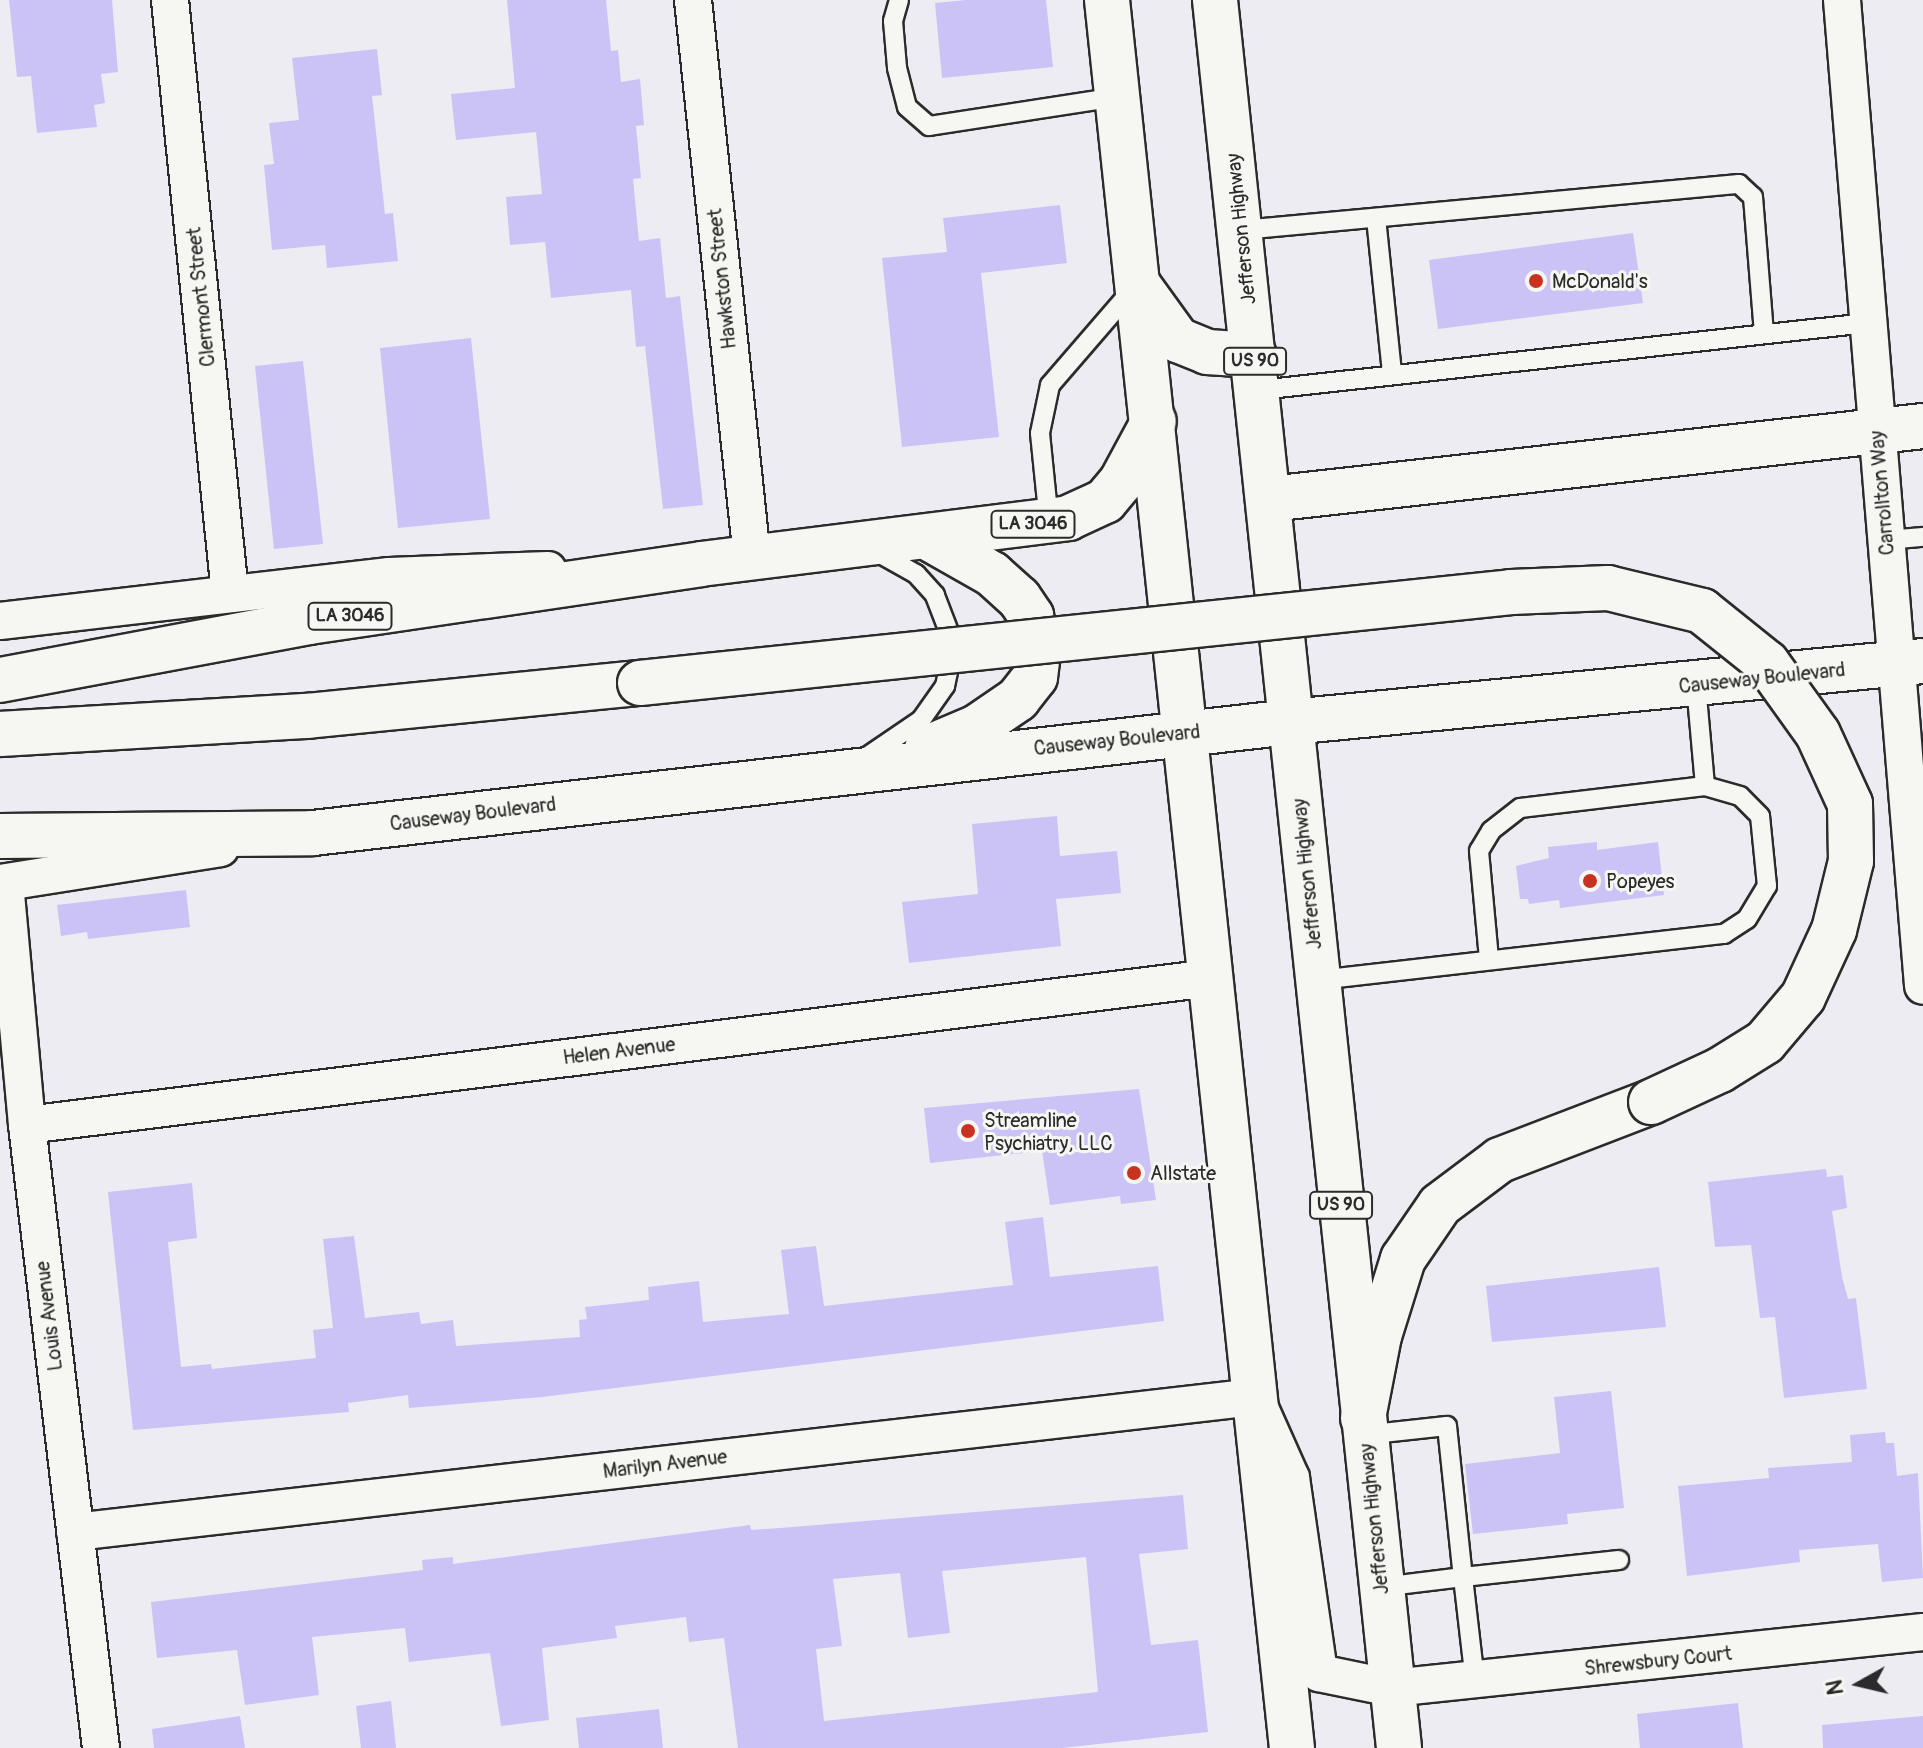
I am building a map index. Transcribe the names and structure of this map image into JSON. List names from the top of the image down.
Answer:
{
  "streets": {
    "main road": [
      "Jefferson Highway",
      "US 90",
      "LA 3046",
      "Causeway Boulevard"
    ],
    "street": [
      "Hawkston Street",
      "Clermont Street",
      "Carrollton Way",
      "Helen Avenue",
      "Louis Avenue",
      "Marilyn Avenue",
      "Shrewsbury Court"
    ]
  },
  "crossings": [
    ["Jefferson Highway", "Causeway Boulevard"],
    ["Jefferson Highway", "Shrewsbury Court"],
    ["Hawkston Street", "LA 3046"],
    ["Carrollton Way", "Causeway Boulevard"],
    ["Causeway Boulevard", "Louis Avenue"],
    ["Helen Avenue", "Louis Avenue"],
    ["Louis Avenue", "Marilyn Avenue"],
    ["Marilyn Avenue", "Shrewsbury Court"]
  ],
  "places": [
    "McDonald's",
    "Popeyes",
    "Streamline Psychiatry, LLC",
    "Allstate"
  ],
  "north": "left"
}
